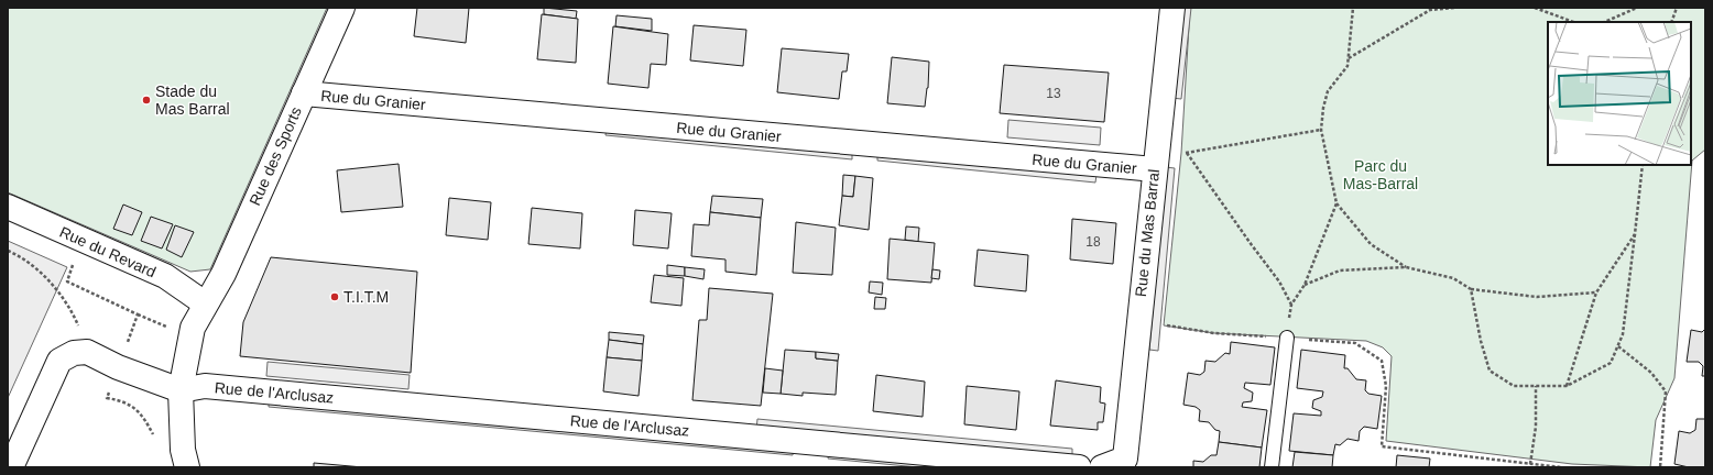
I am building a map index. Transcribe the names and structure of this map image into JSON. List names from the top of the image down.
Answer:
{
  "streets": {
    "street": [
      "Rue du Granier",
      "Rue des Sports",
      "Rue du Mas Barral",
      "Rue du Revard",
      "Rue de l'Arclusaz"
    ]
  },
  "crossings": [
    ["Rue du Granier", "Rue des Sports"],
    ["Rue du Granier", "Rue du Mas Barral"],
    ["Rue des Sports", "Rue du Revard"],
    ["Rue des Sports", "Rue de l'Arclusaz"]
  ],
  "parks": ["Parc du Mas-Barral"],
  "places": ["Stade du Mas Barral", "T.I.T.M"],
  "house_numbers": ["13", "18"]
}
